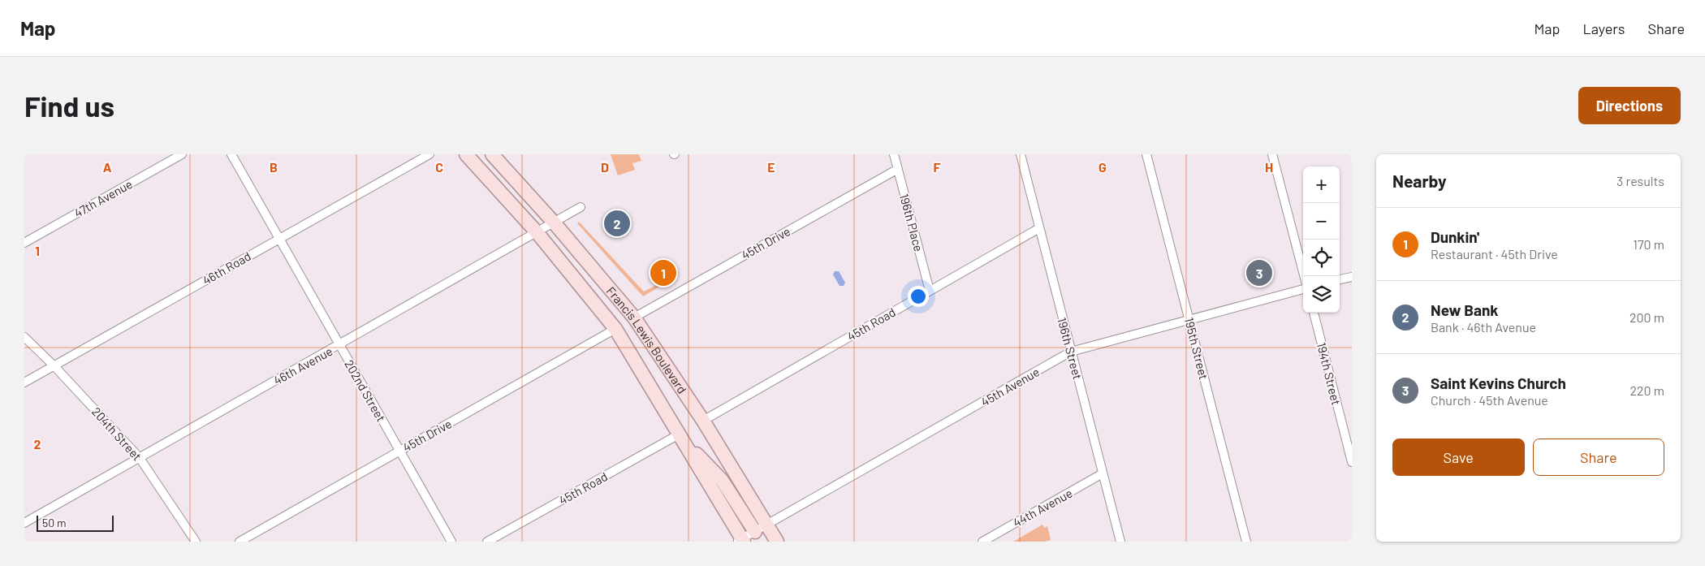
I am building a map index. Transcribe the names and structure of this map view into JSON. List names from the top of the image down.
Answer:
{
  "streets": {
    "main road": ["Francis Lewis Boulevard"],
    "street": [
      "47th Avenue",
      "196th Place",
      "45th Drive",
      "46th Road",
      "45th Road",
      "196th Street",
      "195th Street",
      "46th Avenue",
      "194th Street",
      "45th Avenue",
      "202nd Street",
      "204th Street",
      "44th Avenue"
    ]
  },
  "crossings": [
    ["196th Place", "45th Drive"],
    ["196th Place", "45th Road"],
    ["45th Drive", "Francis Lewis Boulevard"],
    ["45th Drive", "202nd Street"],
    ["46th Road", "202nd Street"],
    ["46th Road", "204th Street"],
    ["45th Road", "Francis Lewis Boulevard"],
    ["45th Road", "196th Street"],
    ["Francis Lewis Boulevard", "46th Avenue"],
    ["Francis Lewis Boulevard", "45th Avenue"],
    ["196th Street", "45th Avenue"],
    ["196th Street", "44th Avenue"],
    ["195th Street", "45th Avenue"],
    ["46th Avenue", "202nd Street"],
    ["46th Avenue", "204th Street"]
  ],
  "scale_bar": "50 m",
  "page": {
    "header": "Map",
    "nav": ["Map", "Layers", "Share"],
    "buttons": [
      "Directions",
      ["Save", "Share"]
    ],
    "title": "Find us",
    "heading": ["Nearby", "3 results"],
    "map_buttons": ["+", "−"],
    "list": [
      {
        "mark": "1",
        "name": "Dunkin'",
        "note": "Restaurant · 45th Drive",
        "value": "170 m"
      },
      {
        "mark": "2",
        "name": "New Bank",
        "note": "Bank · 46th Avenue",
        "value": "200 m"
      },
      {
        "mark": "3",
        "name": "Saint Kevins Church",
        "note": "Church · 45th Avenue",
        "value": "220 m"
      }
    ],
    "pins": ["2", "1", "3"],
    "scale": "50 m"
  },
  "grid": {
    "columns": [
      "A",
      "B",
      "C",
      "D",
      "E",
      "F",
      "G",
      "H"
    ],
    "rows": ["1", "2"]
  }
}
